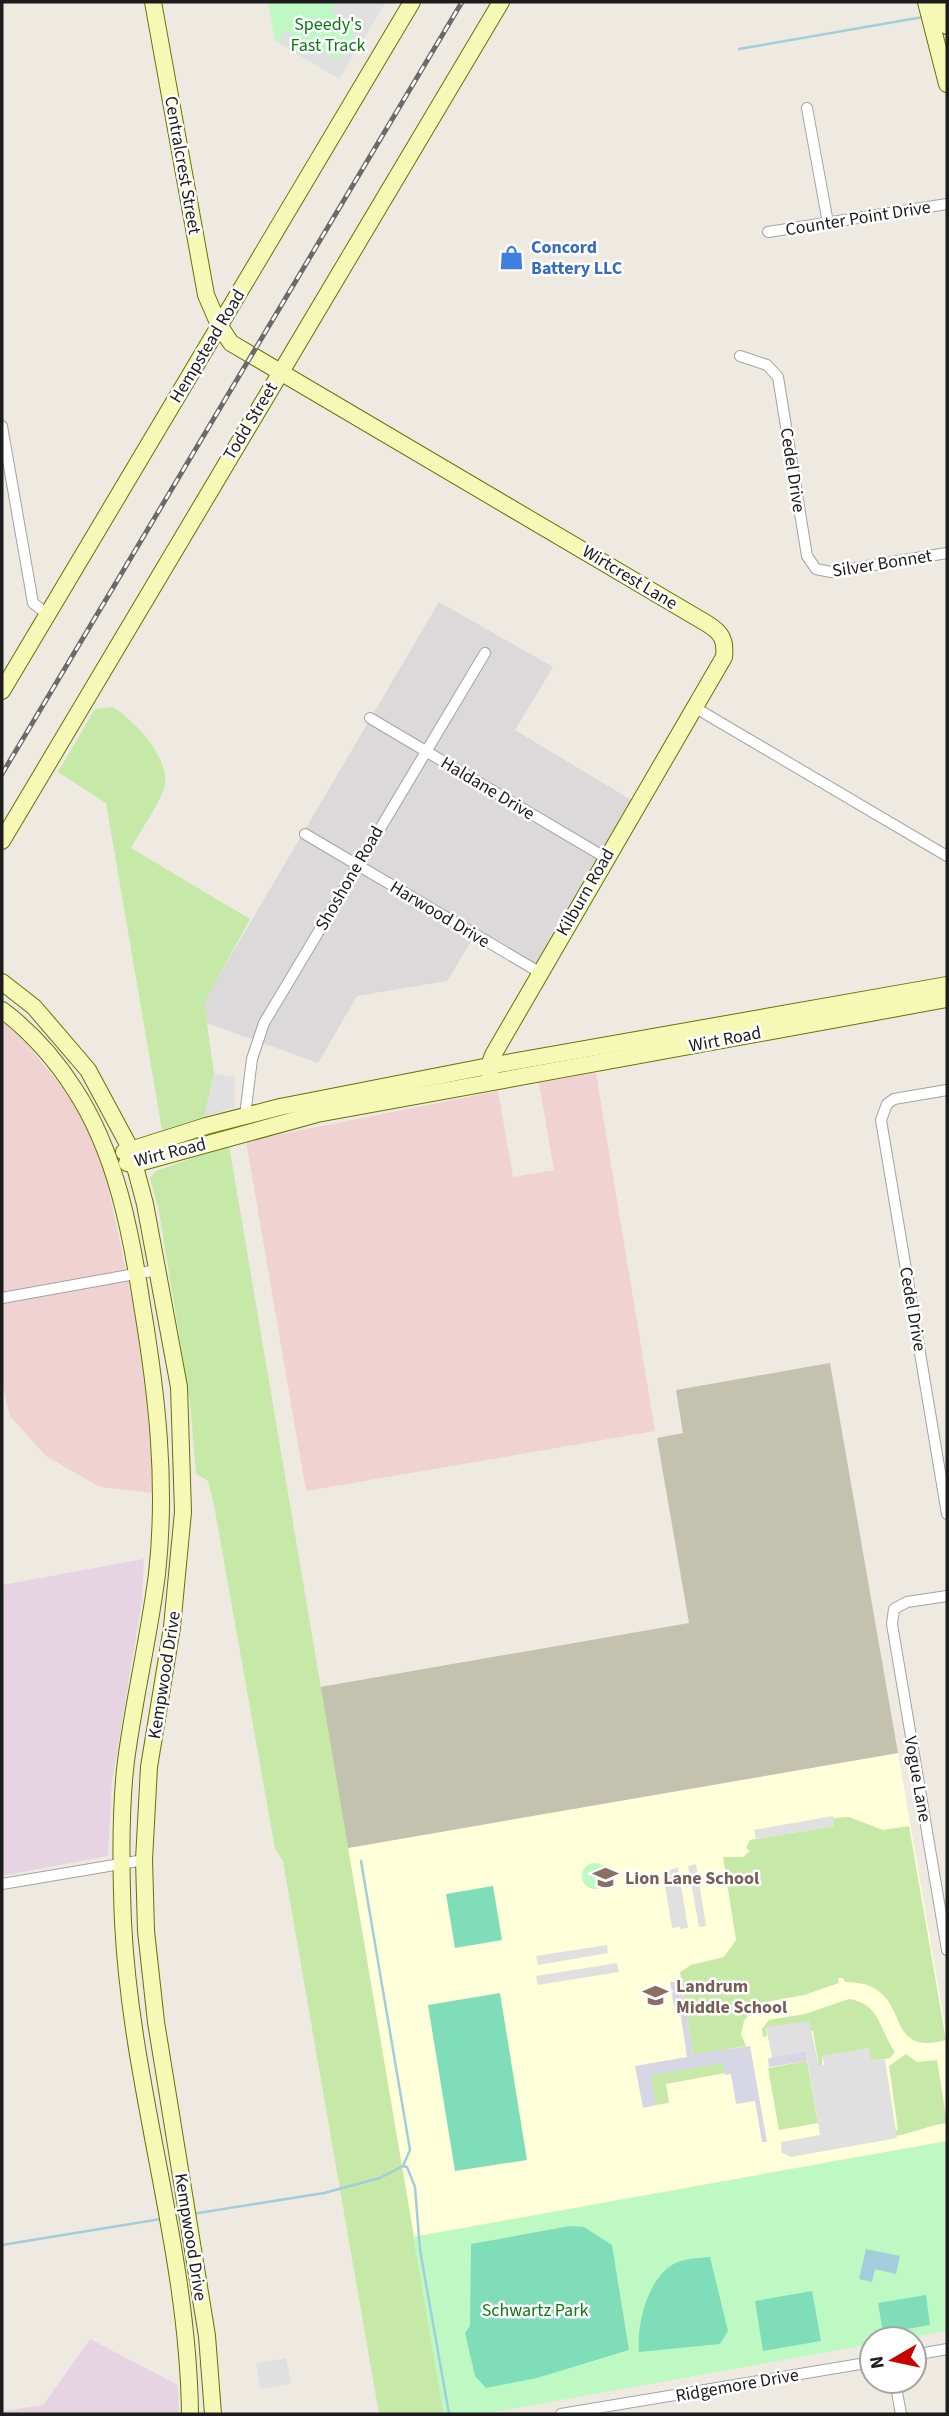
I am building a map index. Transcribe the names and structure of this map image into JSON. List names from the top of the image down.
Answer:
{
  "streets": {
    "main road": [
      "Centralcrest Street",
      "Hempstead Road",
      "Todd Street",
      "Wirtcrest Lane",
      "Kilburn Road",
      "Wirt Road",
      "Kempwood Drive"
    ],
    "street": [
      "Counter Point Drive",
      "Cedel Drive",
      "Silver Bonnet",
      "Haldane Drive",
      "Shoshone Road",
      "Harwood Drive",
      "Vogue Lane",
      "Ridgemore Drive"
    ]
  },
  "crossings": [
    ["Centralcrest Street", "Hempstead Road"],
    ["Centralcrest Street", "Wirtcrest Lane"],
    ["Hempstead Road", "Wirtcrest Lane"],
    ["Todd Street", "Wirtcrest Lane"],
    ["Cedel Drive", "Silver Bonnet"],
    ["Wirtcrest Lane", "Kilburn Road"],
    ["Haldane Drive", "Shoshone Road"],
    ["Haldane Drive", "Kilburn Road"],
    ["Shoshone Road", "Harwood Drive"],
    ["Shoshone Road", "Wirt Road"],
    ["Kilburn Road", "Harwood Drive"],
    ["Kilburn Road", "Wirt Road"],
    ["Wirt Road", "Kempwood Drive"]
  ],
  "parks": ["Speedy's Fast Track", "Schwartz Park"],
  "places": {
    "shop": ["Concord Battery LLC"],
    "school or university": ["Lion Lane School", "Landrum Middle School"]
  },
  "north": "left"
}
